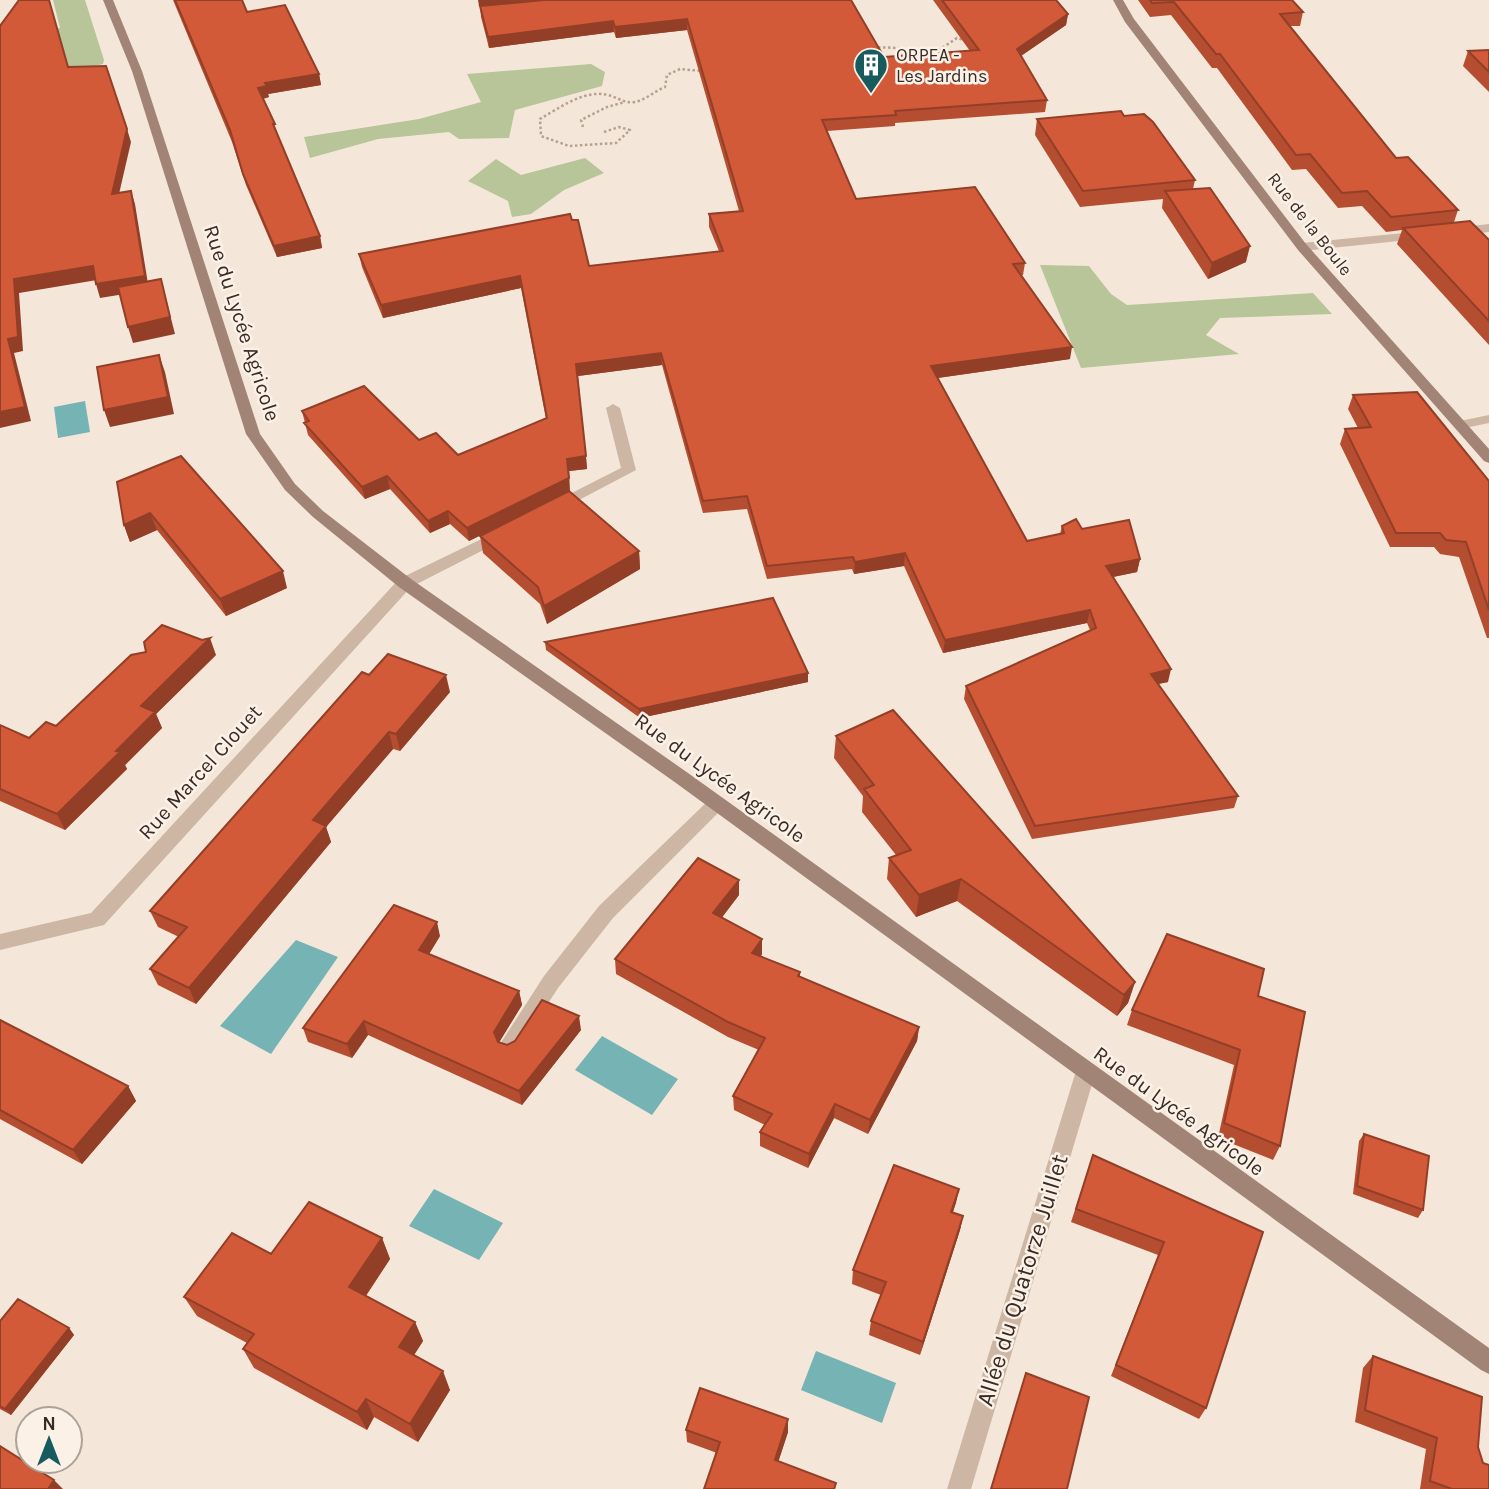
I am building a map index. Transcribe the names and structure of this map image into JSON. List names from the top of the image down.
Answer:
{
  "streets": {
    "street": [
      "Rue de la Boule",
      "Rue du Lycée Agricole",
      "Rue Marcel Clouet",
      "Allée du Quatorze Juillet"
    ]
  },
  "crossings": [
    ["Rue du Lycée Agricole", "Rue Marcel Clouet"],
    ["Rue du Lycée Agricole", "Allée du Quatorze Juillet"]
  ],
  "places": {
    "building": ["ORPEA - Les Jardins"]
  },
  "north": "top"
}
